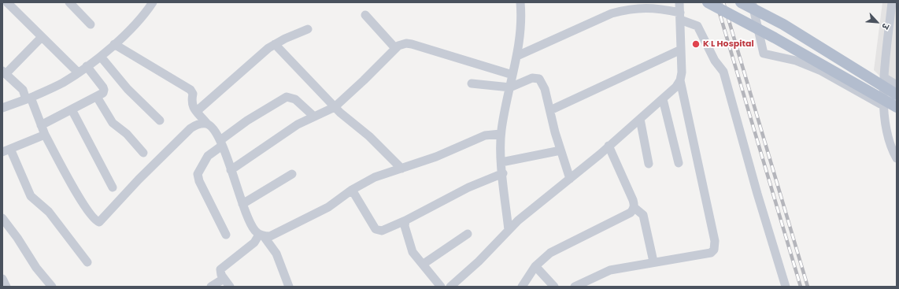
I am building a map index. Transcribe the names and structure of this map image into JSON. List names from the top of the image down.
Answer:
{
  "places": ["K L Hospital"],
  "north": "bottom right"
}
